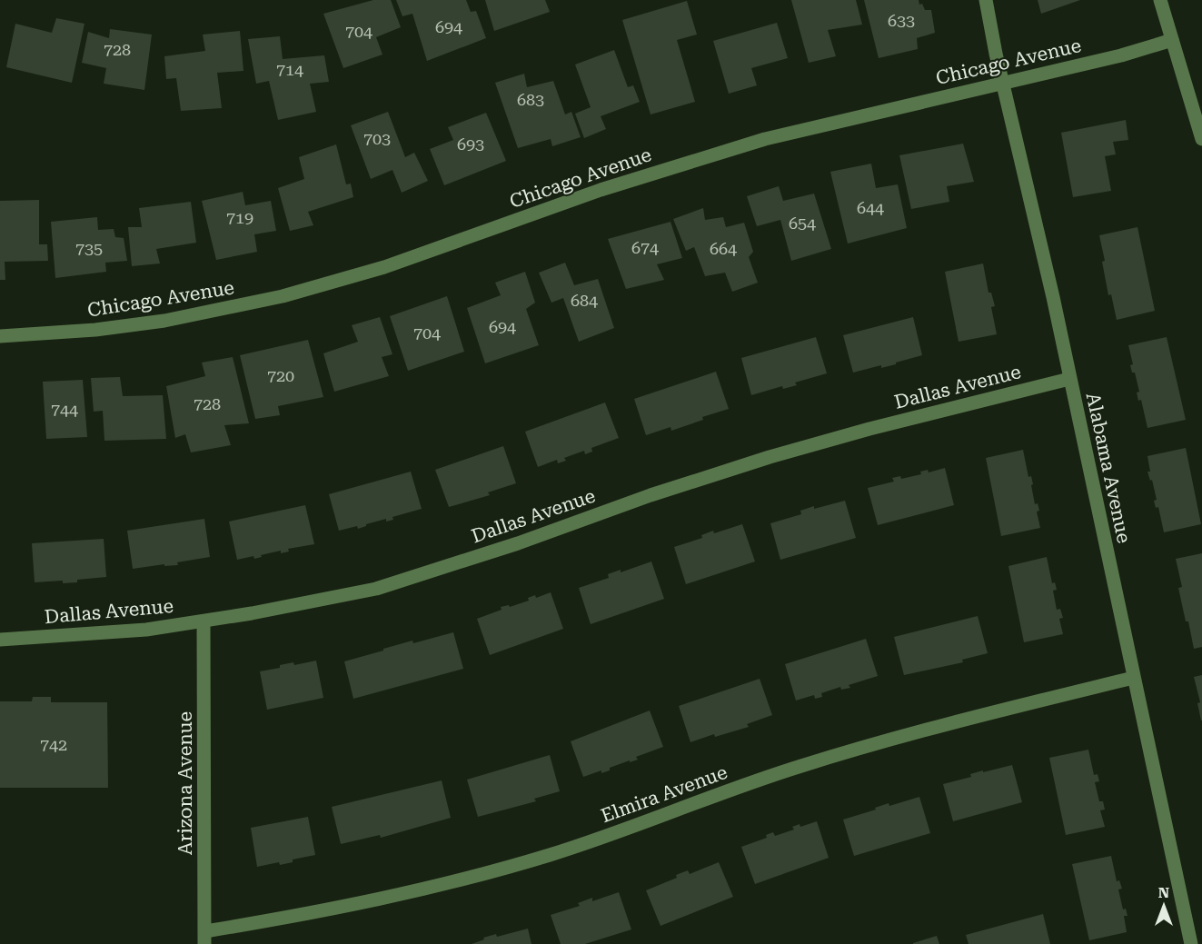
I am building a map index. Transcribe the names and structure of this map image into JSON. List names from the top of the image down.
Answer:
{
  "streets": {
    "street": [
      "Chicago Avenue",
      "Dallas Avenue",
      "Alabama Avenue",
      "Arizona Avenue",
      "Elmira Avenue"
    ]
  },
  "crossings": [
    ["Chicago Avenue", "Alabama Avenue"],
    ["Dallas Avenue", "Alabama Avenue"],
    ["Dallas Avenue", "Arizona Avenue"],
    ["Alabama Avenue", "Elmira Avenue"],
    ["Arizona Avenue", "Elmira Avenue"]
  ],
  "house_numbers": [
    "633",
    "694",
    "704",
    "728",
    "714",
    "683",
    "703",
    "693",
    "644",
    "719",
    "654",
    "674",
    "735",
    "664",
    "684",
    "694",
    "704",
    "720",
    "728",
    "744",
    "742"
  ],
  "north": "top"
}
